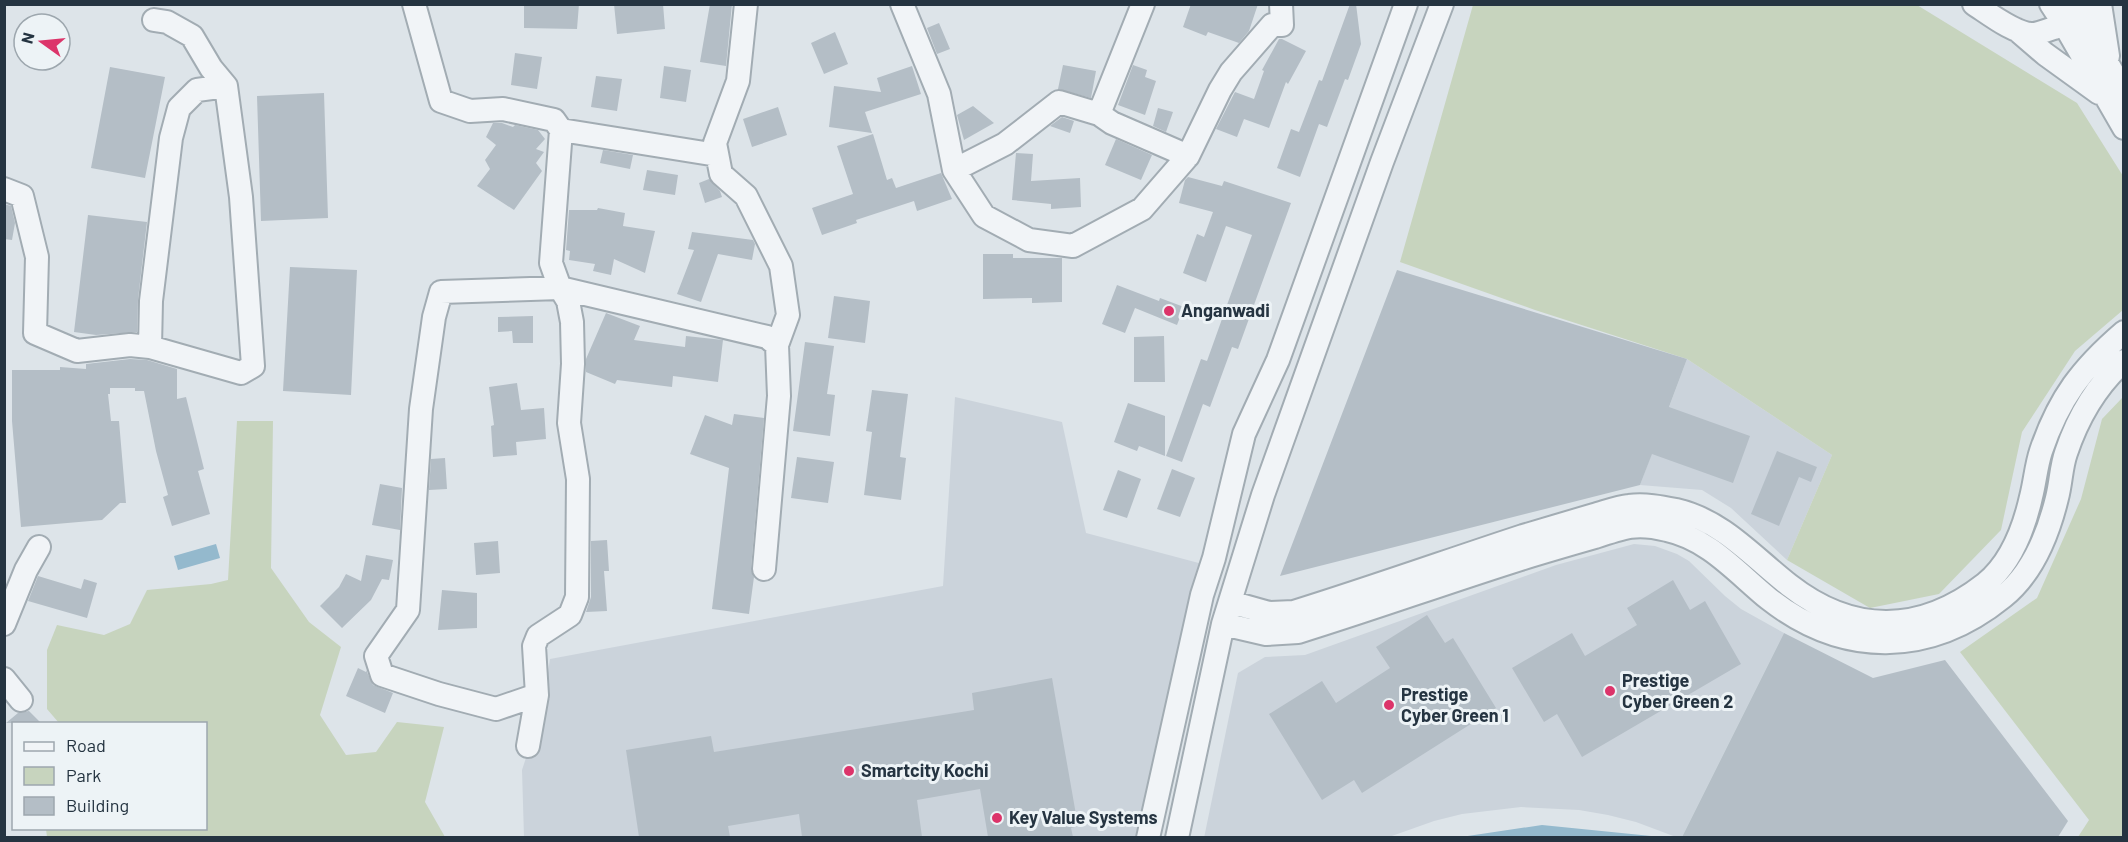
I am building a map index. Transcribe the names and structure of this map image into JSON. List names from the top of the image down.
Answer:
{
  "places": [
    "Anganwadi",
    "Prestige Cyber Green 2",
    "Prestige Cyber Green 1",
    "Smartcity Kochi",
    "Key Value Systems"
  ],
  "legend": ["Road", "Park", "Building"],
  "north": "left"
}
